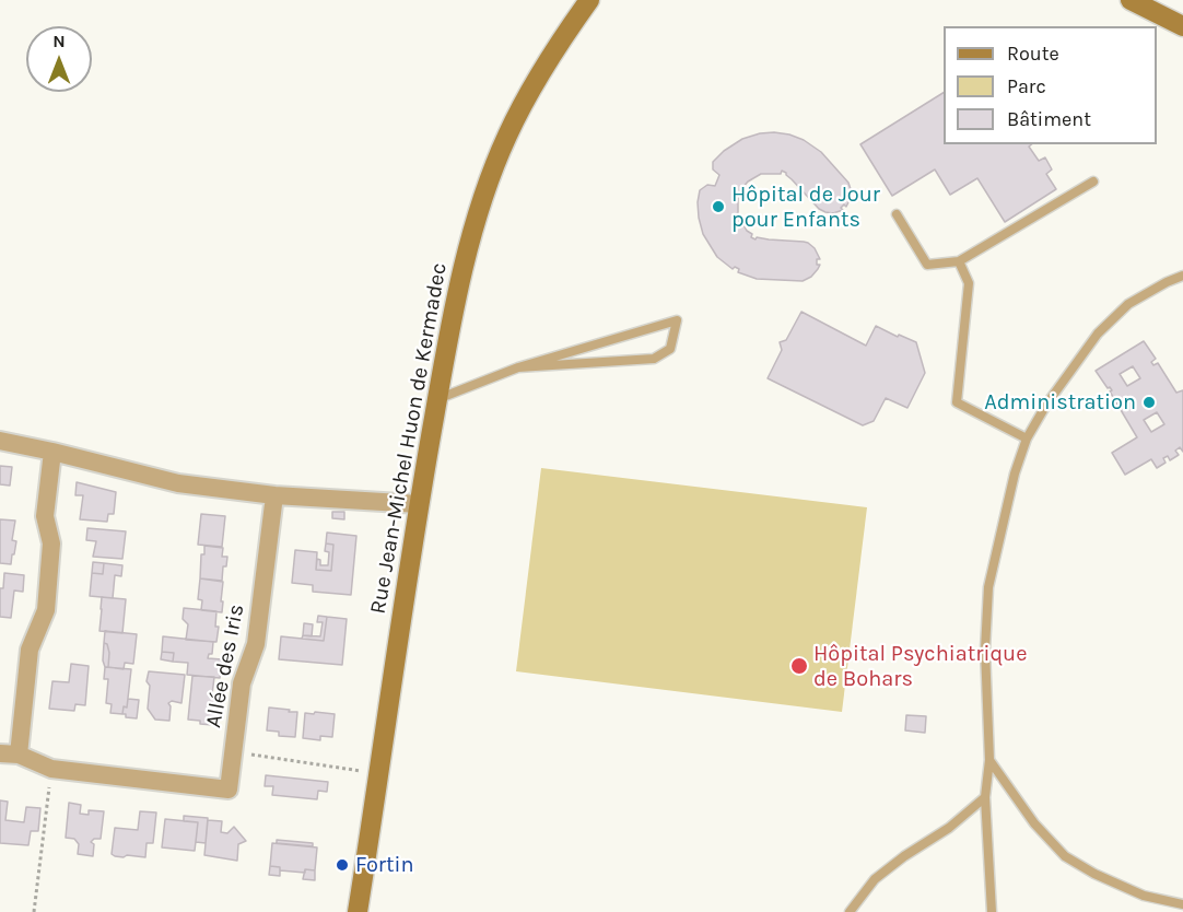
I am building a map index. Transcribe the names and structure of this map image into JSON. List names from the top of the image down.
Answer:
{
  "streets": {
    "street": ["Rue Jean-Michel Huon de Kermadec", "Allée des Iris"]
  },
  "places": [
    "Hôpital de Jour pour Enfants",
    "Administration",
    "Hôpital Psychiatrique de Bohars",
    "Fortin"
  ],
  "legend": ["Route", "Parc", "Bâtiment"],
  "north": "top"
}
